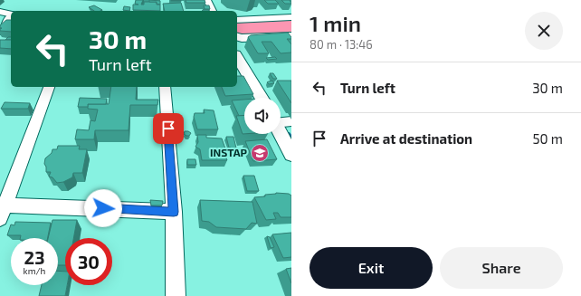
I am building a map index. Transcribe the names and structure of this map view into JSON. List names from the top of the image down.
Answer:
{
  "places": {
    "school or university": ["INSTAP"]
  },
  "page": {
    "heading": ["1 min", "80 m · 13:46"],
    "turn": ["30 m", "Turn left"],
    "list": [
      {
        "name": "Turn left",
        "value": "30 m"
      },
      {
        "name": "Arrive at destination",
        "value": "50 m"
      }
    ],
    "speed": "23 km/h",
    "limit": "30",
    "buttons": ["Exit", "Share"]
  }
}
